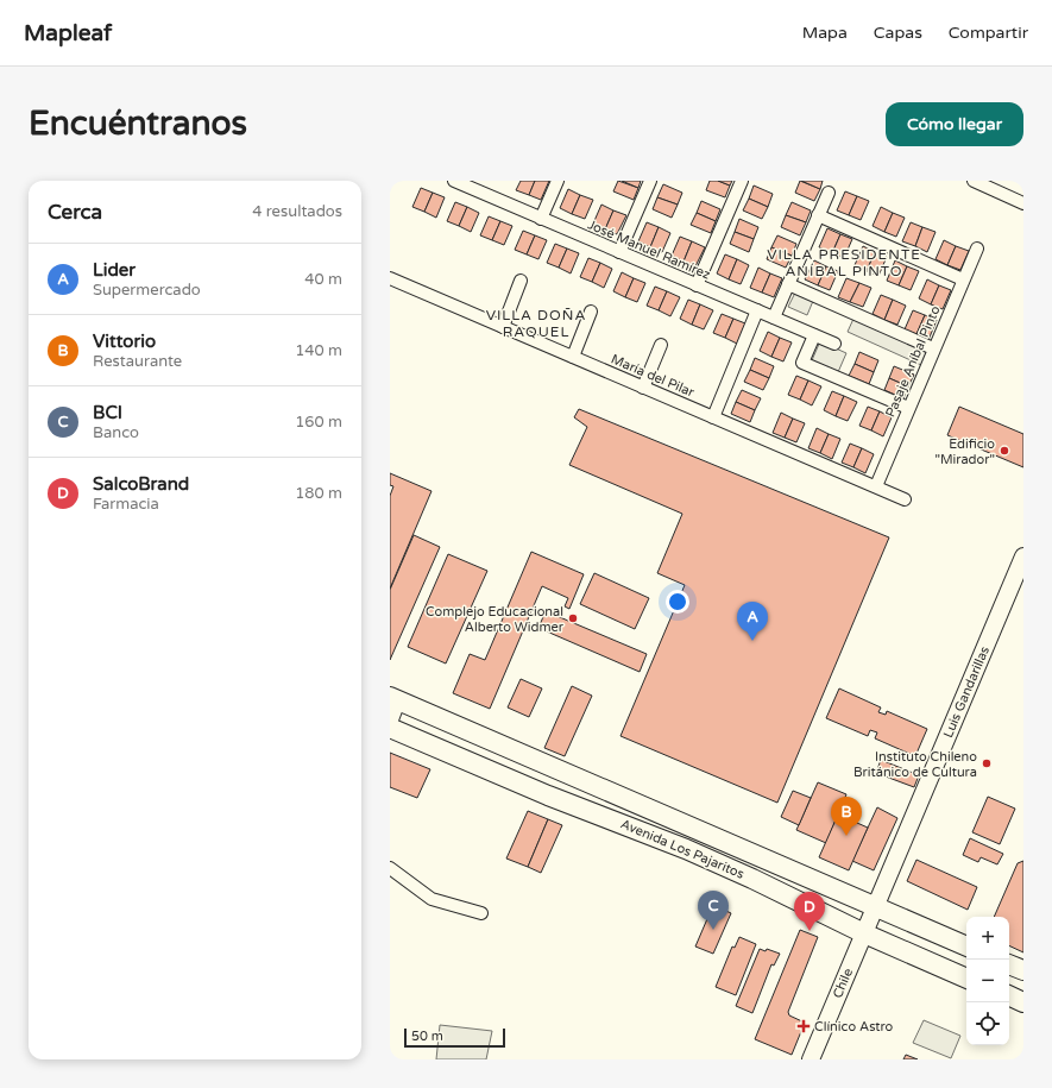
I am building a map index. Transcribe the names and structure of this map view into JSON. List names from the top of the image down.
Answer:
{
  "streets": {
    "main road": ["Avenida Los Pajaritos"],
    "street": [
      "José Manuel Ramírez",
      "Pasaje Aníbal Pinto",
      "María del Pilar",
      "Luis Gandarillas",
      "Chile"
    ]
  },
  "crossings": [
    ["Pasaje Aníbal Pinto", "María del Pilar"],
    ["Luis Gandarillas", "Avenida Los Pajaritos"],
    ["Luis Gandarillas", "Chile"],
    ["Avenida Los Pajaritos", "Chile"]
  ],
  "districts": ["VILLA PRESIDENTE ANÍBAL PINTO", "VILLA DOÑA RAQUEL"],
  "places": {
    "other": ["Edificio \"Mirador\"", "Complejo Educacional Alberto Widmer", "Instituto Chileno Británico de Cultura"],
    "health": ["Clínico Astro"]
  },
  "scale_bar": "50 m",
  "page": {
    "header": "Mapleaf",
    "nav": ["Mapa", "Capas", "Compartir"],
    "buttons": "Cómo llegar",
    "title": "Encuéntranos",
    "heading": ["Cerca", "4 resultados"],
    "list": [
      {
        "mark": "A",
        "name": "Lider",
        "note": "Supermercado",
        "value": "40 m"
      },
      {
        "mark": "B",
        "name": "Vittorio",
        "note": "Restaurante",
        "value": "140 m"
      },
      {
        "mark": "C",
        "name": "BCI",
        "note": "Banco",
        "value": "160 m"
      },
      {
        "mark": "D",
        "name": "SalcoBrand",
        "note": "Farmacia",
        "value": "180 m"
      }
    ],
    "pins": [
      "A",
      "B",
      "C",
      "D"
    ],
    "map_buttons": ["+", "−"],
    "scale": "50 m"
  }
}
